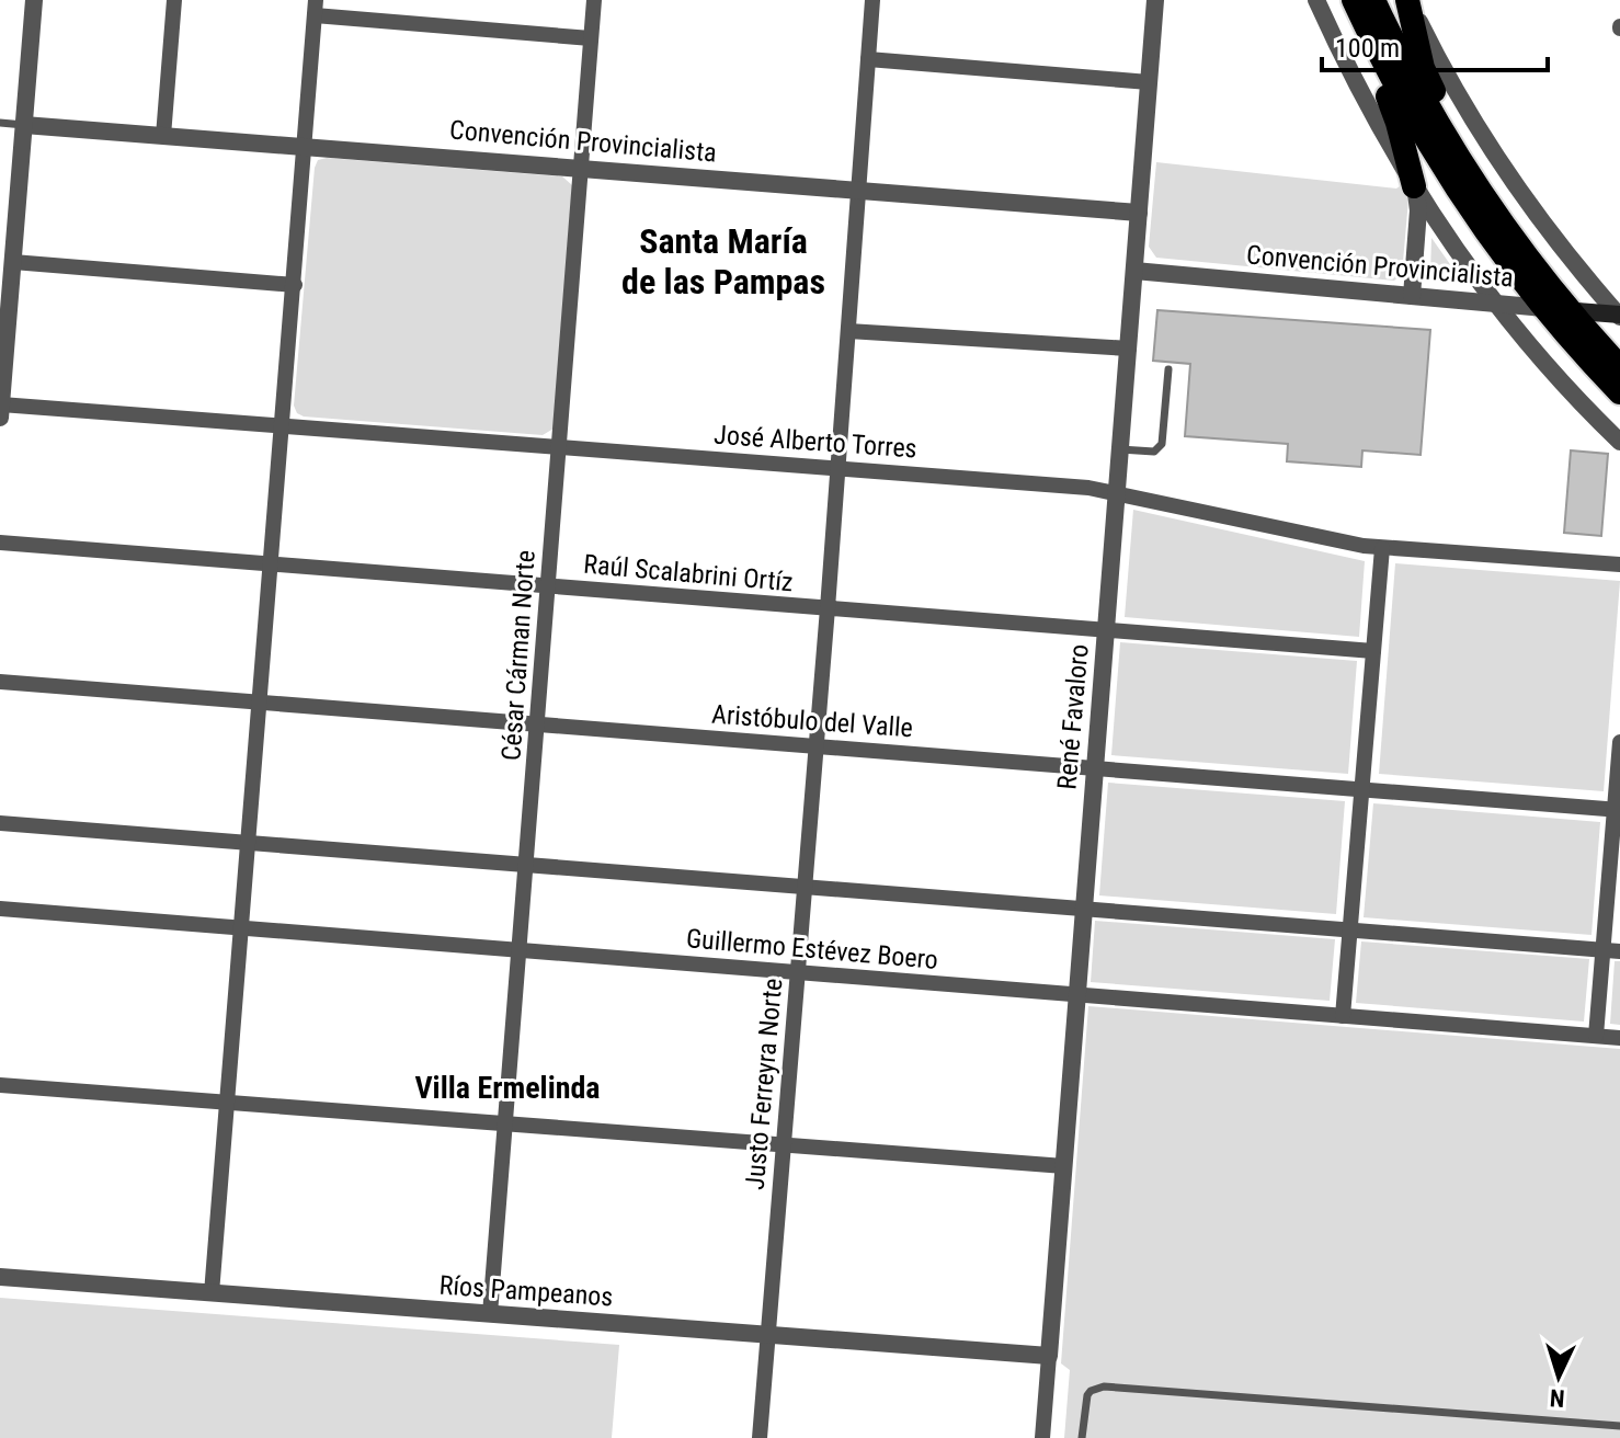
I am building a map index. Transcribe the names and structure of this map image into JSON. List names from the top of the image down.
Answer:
{
  "streets": {
    "main road": ["Convención Provincialista"],
    "street": [
      "José Alberto Torres",
      "Raúl Scalabrini Ortíz",
      "César Cárman Norte",
      "René Favaloro",
      "Aristóbulo del Valle",
      "Guillermo Estévez Boero",
      "Justo Ferreyra Norte",
      "Ríos Pampeanos"
    ]
  },
  "crossings": [
    ["Convención Provincialista", "César Cárman Norte"],
    ["Convención Provincialista", "René Favaloro"],
    ["Convención Provincialista", "Justo Ferreyra Norte"],
    ["José Alberto Torres", "César Cárman Norte"],
    ["José Alberto Torres", "René Favaloro"],
    ["José Alberto Torres", "Justo Ferreyra Norte"],
    ["Raúl Scalabrini Ortíz", "César Cárman Norte"],
    ["Raúl Scalabrini Ortíz", "René Favaloro"],
    ["Raúl Scalabrini Ortíz", "Justo Ferreyra Norte"],
    ["César Cárman Norte", "Aristóbulo del Valle"],
    ["César Cárman Norte", "Guillermo Estévez Boero"],
    ["César Cárman Norte", "Ríos Pampeanos"],
    ["René Favaloro", "Aristóbulo del Valle"],
    ["René Favaloro", "Guillermo Estévez Boero"],
    ["René Favaloro", "Ríos Pampeanos"],
    ["Aristóbulo del Valle", "Justo Ferreyra Norte"],
    ["Guillermo Estévez Boero", "Justo Ferreyra Norte"],
    ["Justo Ferreyra Norte", "Ríos Pampeanos"]
  ],
  "districts": ["Santa María de las Pampas", "Villa Ermelinda"],
  "scale_bar": "100 m",
  "north": "bottom"
}
